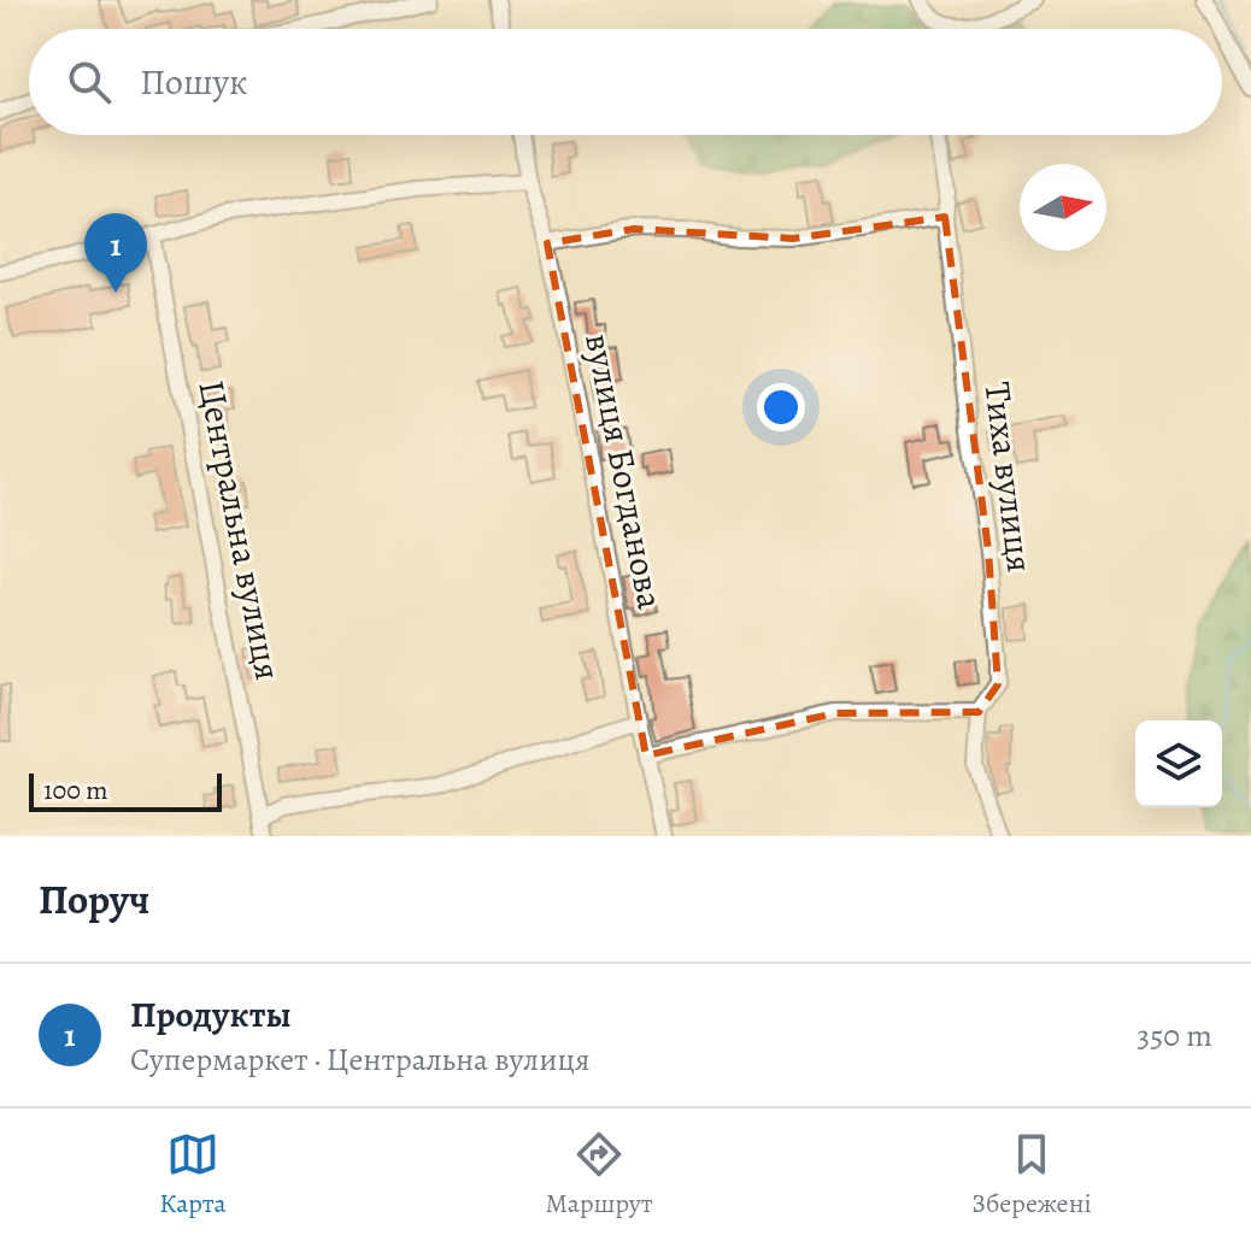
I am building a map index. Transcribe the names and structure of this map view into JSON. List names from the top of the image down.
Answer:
{
  "streets": {
    "street": ["вулиця Богданова", "Тиха вулиця", "Центральна вулиця"]
  },
  "scale_bar": "100 m",
  "north": "right",
  "page": {
    "search": "Пошук",
    "pins": "1",
    "scale": "100 m",
    "heading": "Поруч",
    "list": [
      {
        "mark": "1",
        "name": "Продукты",
        "note": "Супермаркет · Центральна вулиця",
        "value": "350 m"
      }
    ],
    "nav": ["Карта", "Маршрут", "Збережені"]
  }
}
